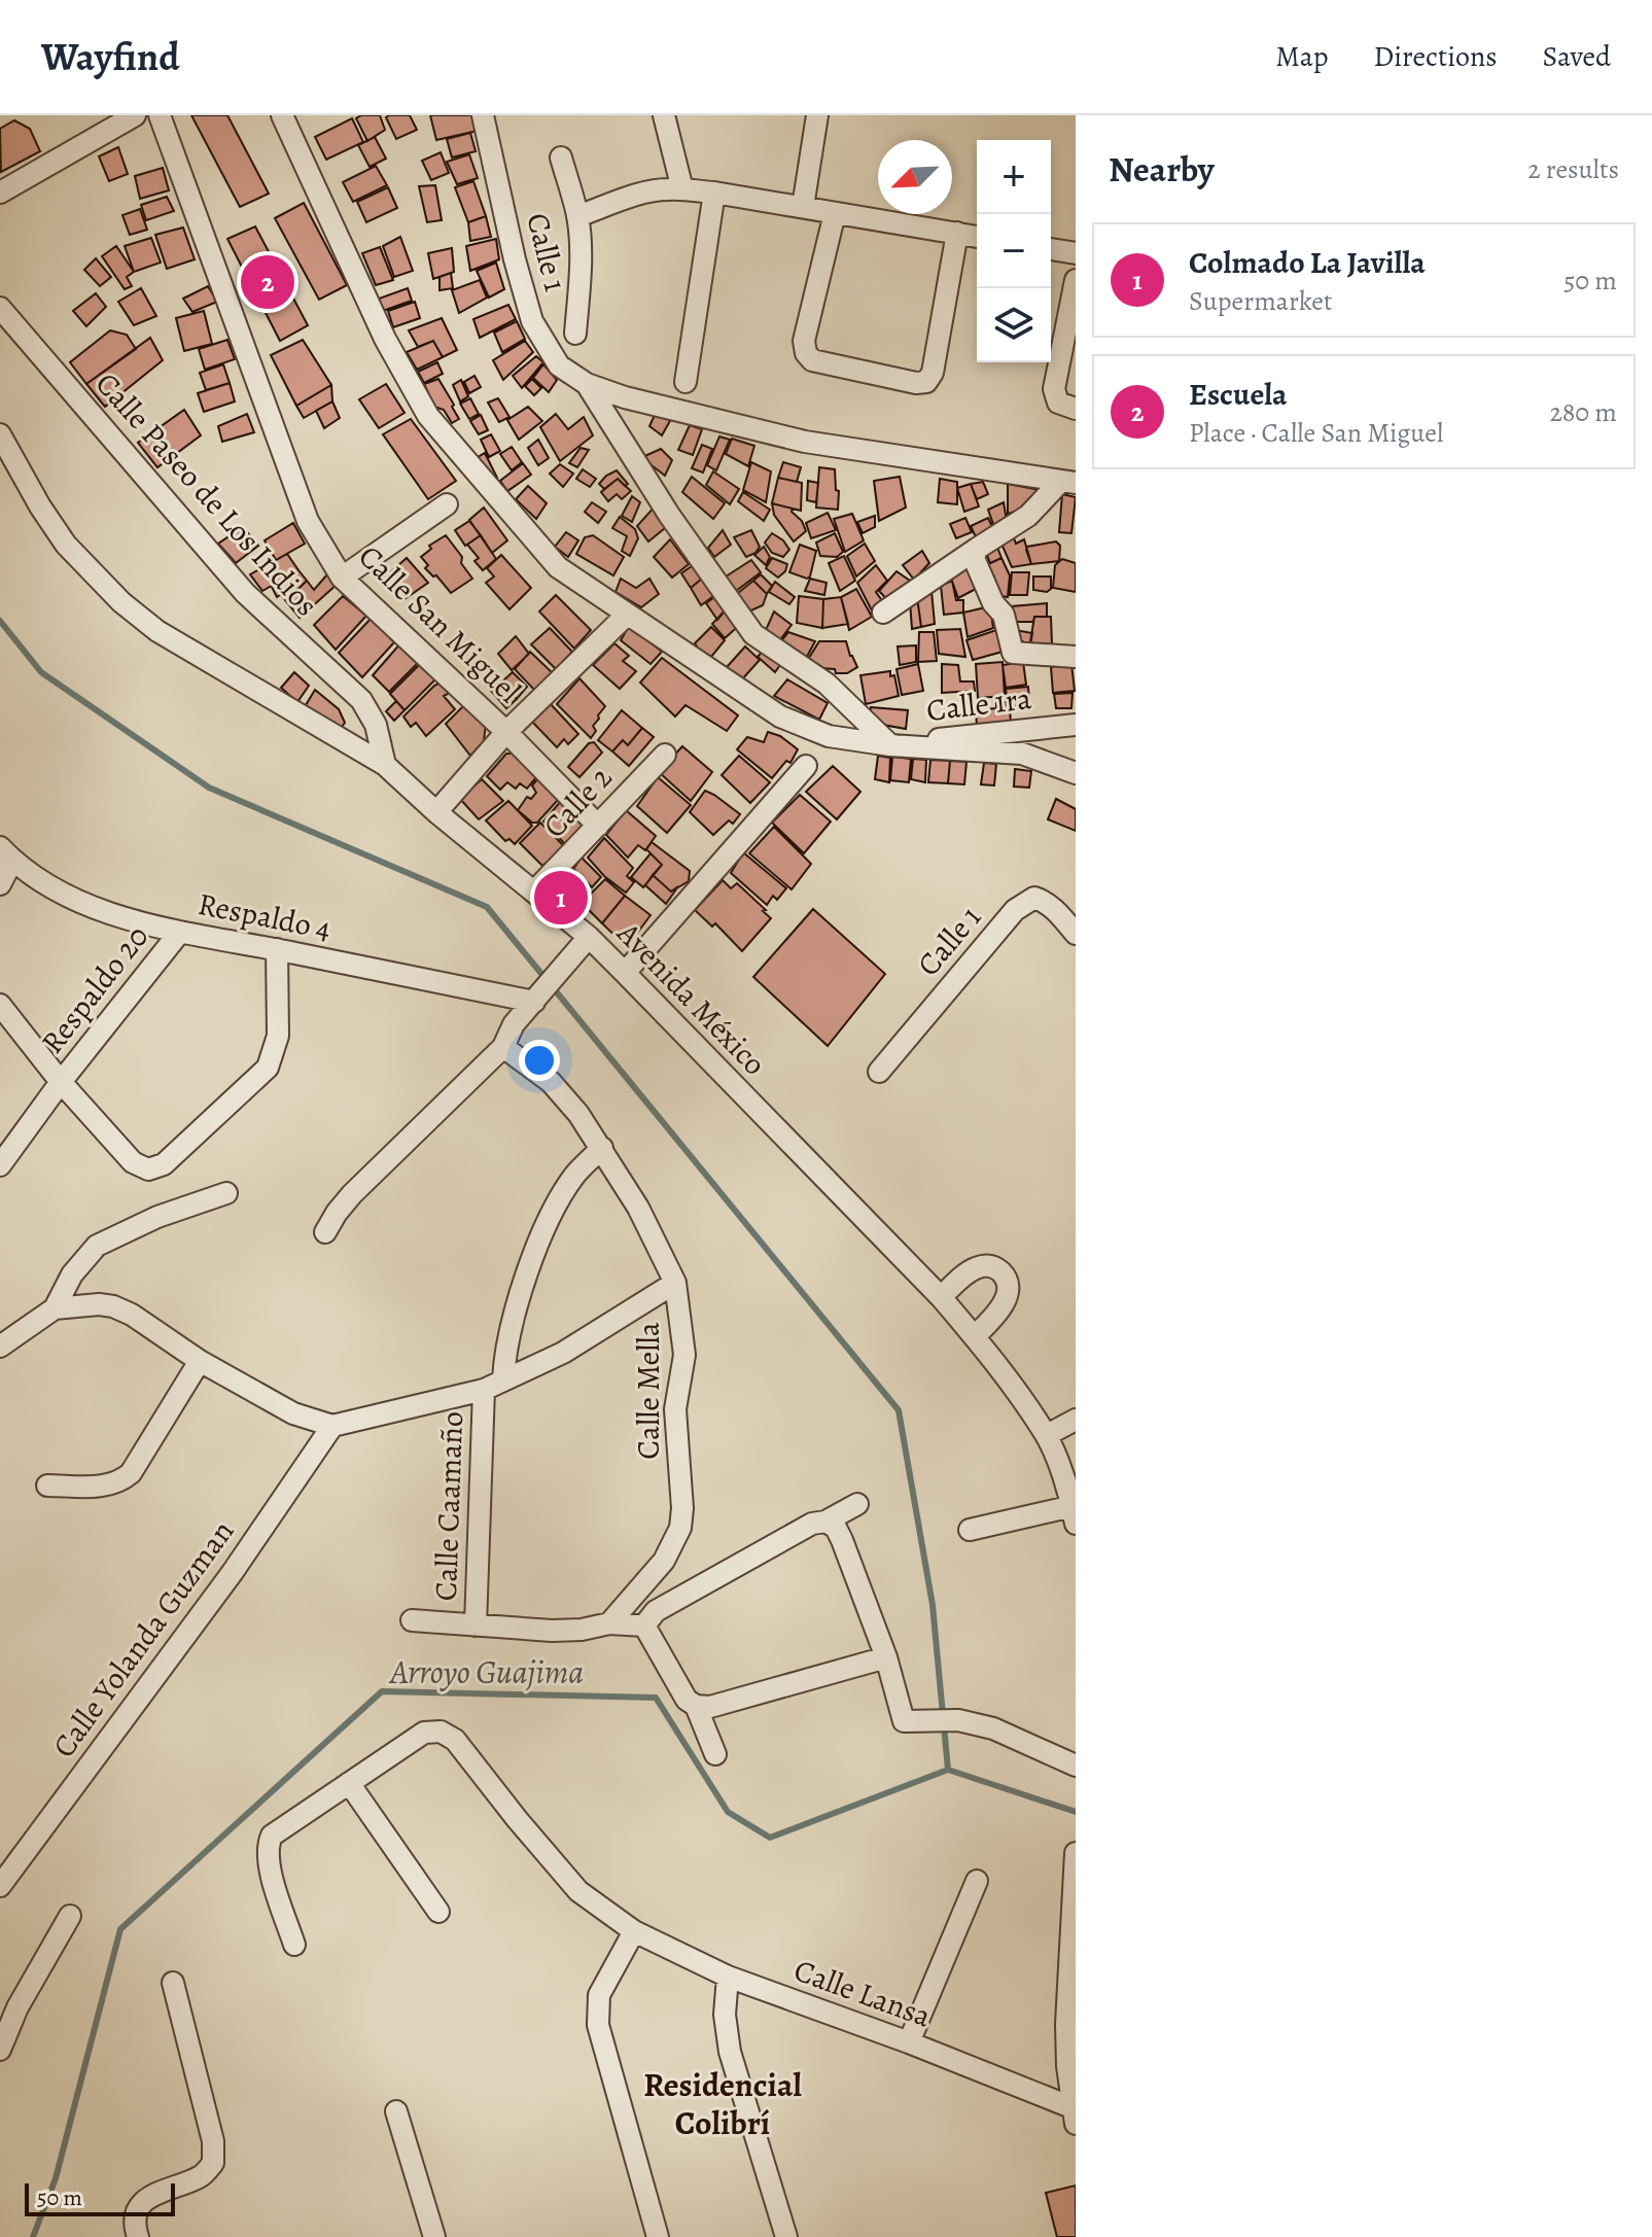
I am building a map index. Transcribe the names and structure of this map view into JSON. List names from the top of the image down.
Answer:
{
  "streets": {
    "street": [
      "Calle 1",
      "Calle Paseo de Los Indios",
      "Calle San Miguel",
      "Calle 1ra",
      "Calle 2",
      "Respaldo 4",
      "Respaldo 20",
      "Avenida México",
      "Calle Mella",
      "Calle Caamaño",
      "Calle Yolanda Guzman",
      "Calle Lansa"
    ]
  },
  "crossings": [
    ["Calle Paseo de Los Indios", "Avenida México"],
    ["Calle San Miguel", "Calle 2"],
    ["Calle 2", "Avenida México"],
    ["Respaldo 4", "Respaldo 20"],
    ["Calle Mella", "Calle Caamaño"]
  ],
  "districts": ["Residencial Colibrí"],
  "water": ["Arroyo Guajima"],
  "scale_bar": "50 m",
  "north": "bottom left",
  "page": {
    "header": "Wayfind",
    "nav": ["Map", "Directions", "Saved"],
    "heading": ["Nearby", "2 results"],
    "map_buttons": ["+", "−"],
    "list": [
      {
        "mark": "1",
        "name": "Colmado La Javilla",
        "note": "Supermarket",
        "value": "50 m"
      },
      {
        "mark": "2",
        "name": "Escuela",
        "note": "Place · Calle San Miguel",
        "value": "280 m"
      }
    ],
    "pins": ["2", "1"],
    "scale": "50 m"
  }
}
